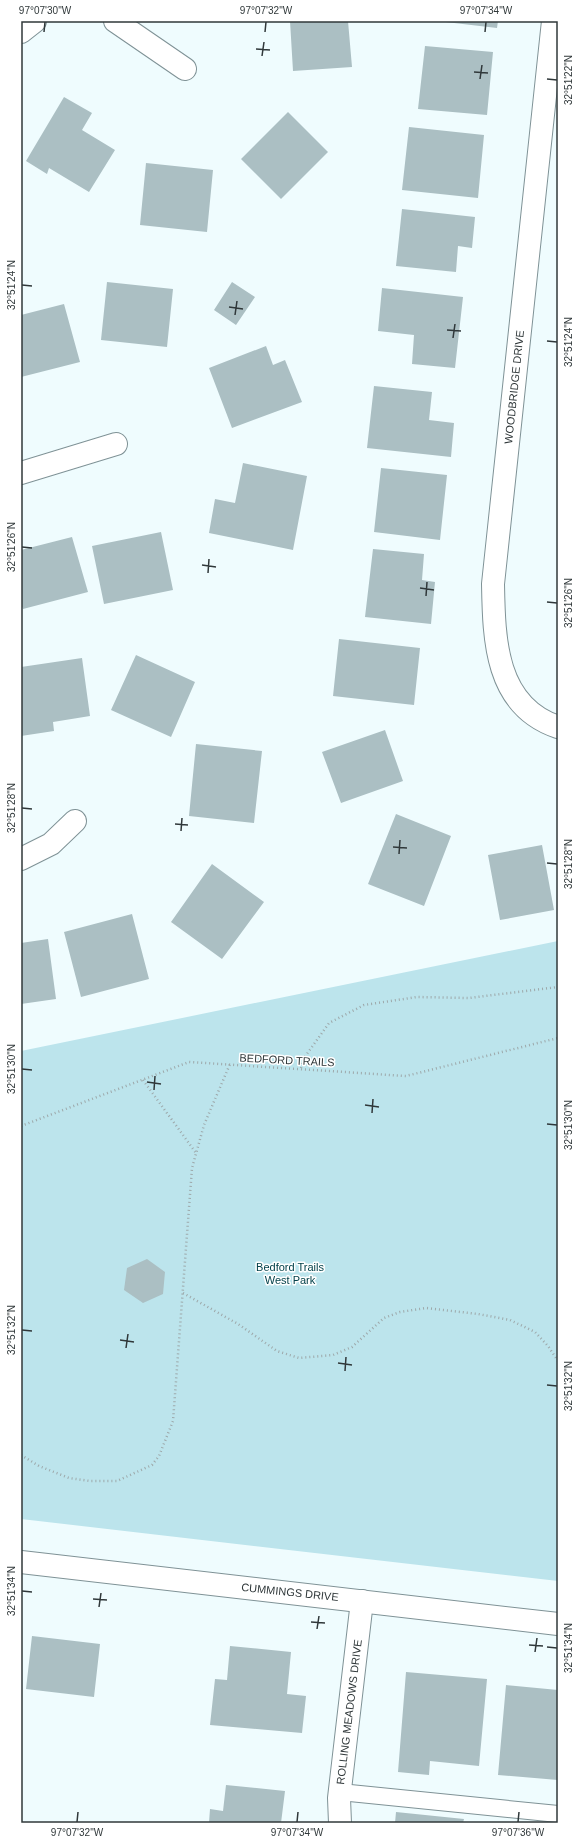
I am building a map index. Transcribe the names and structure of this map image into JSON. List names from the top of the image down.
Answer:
{
  "streets": {
    "street": ["WOODBRIDGE DRIVE", "CUMMINGS DRIVE", "ROLLING MEADOWS DRIVE"],
    "path": ["BEDFORD TRAILS"]
  },
  "crossings": [
    ["CUMMINGS DRIVE", "ROLLING MEADOWS DRIVE"]
  ],
  "parks": ["Bedford Trails West Park"],
  "coordinates": [
    "97°07'30\"W",
    "97°07'32\"W",
    "97°07'34\"W",
    "32°51'22\"N",
    "32°51'24\"N",
    "32°51'26\"N",
    "32°51'28\"N",
    "32°51'30\"N",
    "32°51'32\"N",
    "32°51'34\"N",
    "97°07'36\"W"
  ]
}
